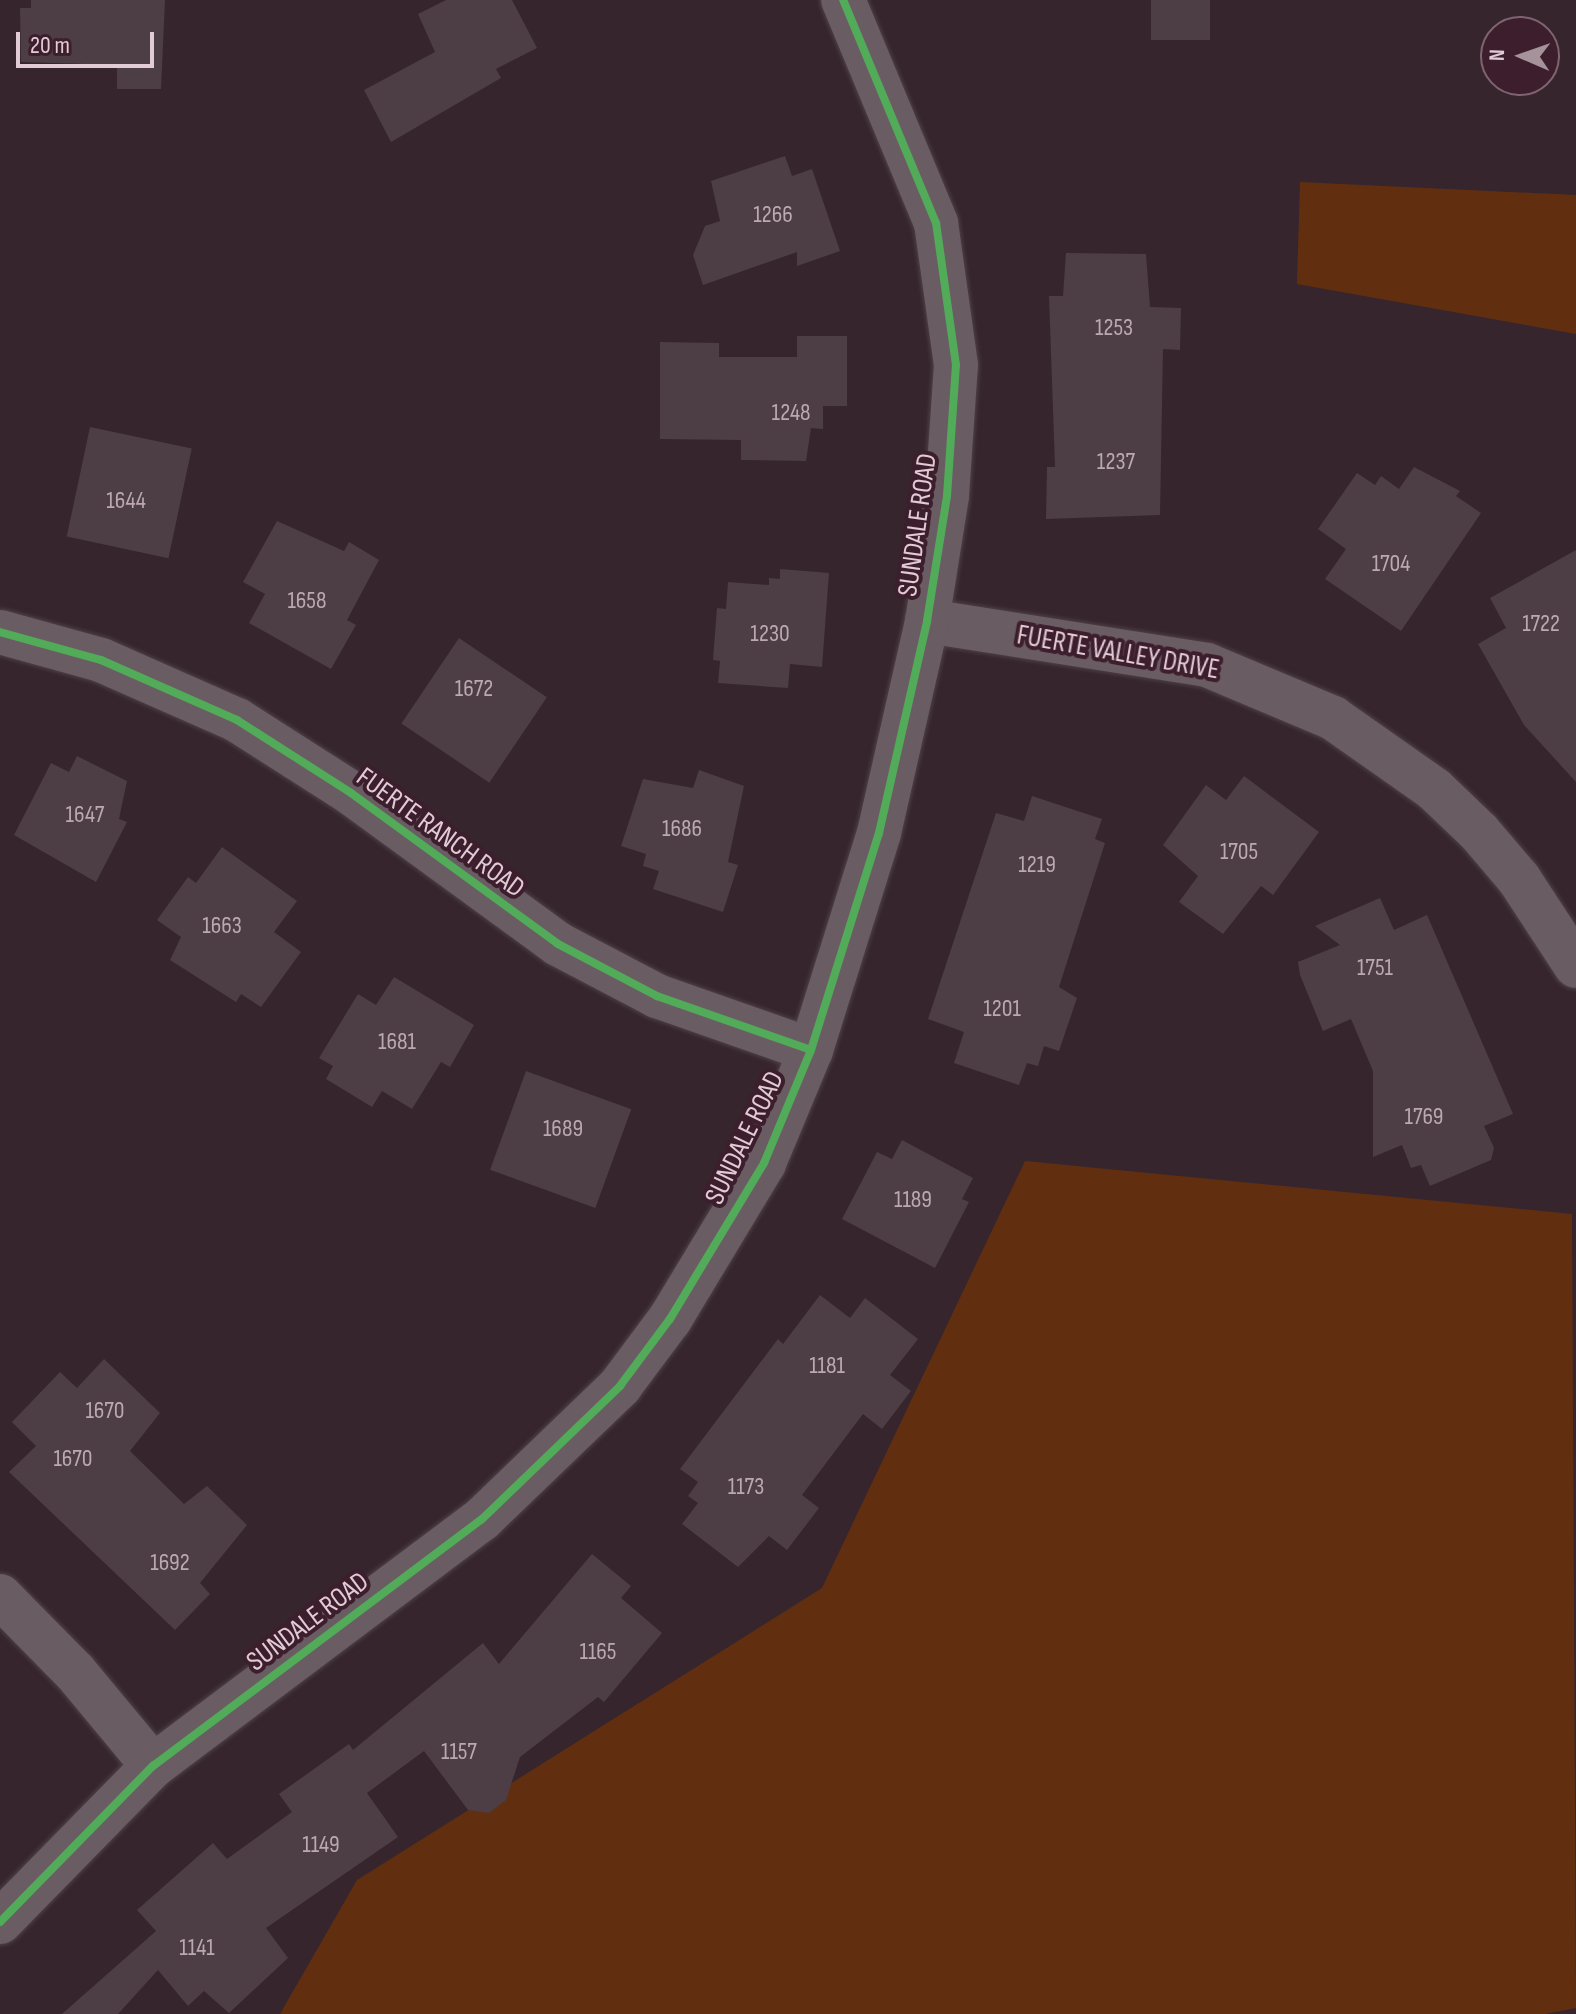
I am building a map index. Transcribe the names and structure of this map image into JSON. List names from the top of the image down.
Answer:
{
  "streets": {
    "street": ["SUNDALE ROAD", "FUERTE VALLEY DRIVE", "FUERTE RANCH ROAD"]
  },
  "crossings": [
    ["SUNDALE ROAD", "FUERTE VALLEY DRIVE"],
    ["SUNDALE ROAD", "FUERTE RANCH ROAD"]
  ],
  "house_numbers": [
    "1266",
    "1253",
    "1248",
    "1237",
    "1644",
    "1704",
    "1658",
    "1722",
    "1230",
    "1672",
    "1647",
    "1686",
    "1705",
    "1219",
    "1663",
    "1751",
    "1201",
    "1681",
    "1769",
    "1689",
    "1189",
    "1181",
    "1670",
    "1670",
    "1173",
    "1692",
    "1165",
    "1157",
    "1149",
    "1141"
  ],
  "scale_bar": "20 m",
  "north": "left"
}
